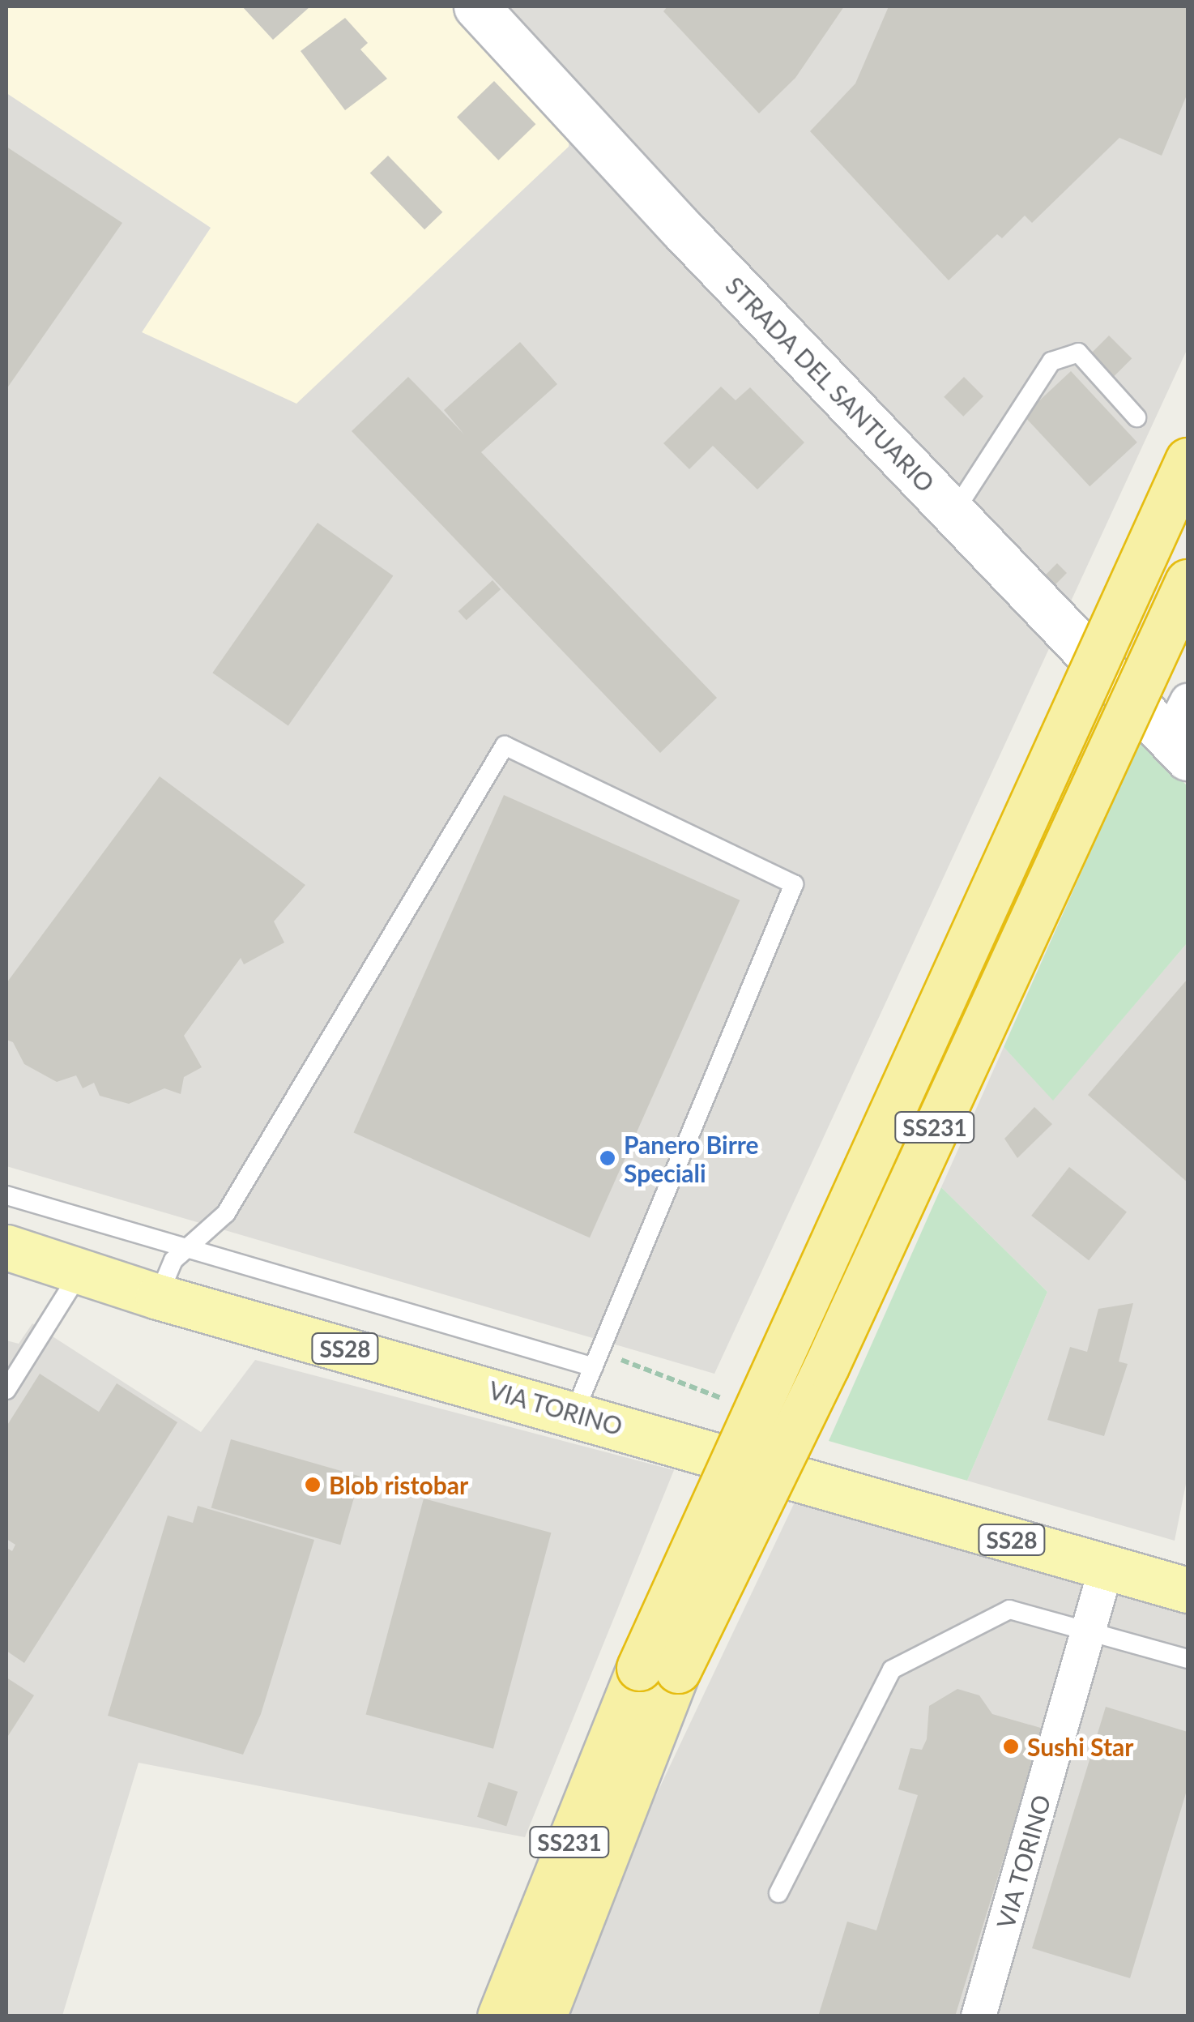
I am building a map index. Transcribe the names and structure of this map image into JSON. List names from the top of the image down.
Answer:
{
  "streets": {
    "highway": ["SS231"],
    "main road": ["SS28", "VIA TORINO"],
    "street": ["STRADA DEL SANTUARIO"]
  },
  "places": ["Panero Birre Speciali", "Blob ristobar", "Sushi Star"]
}
